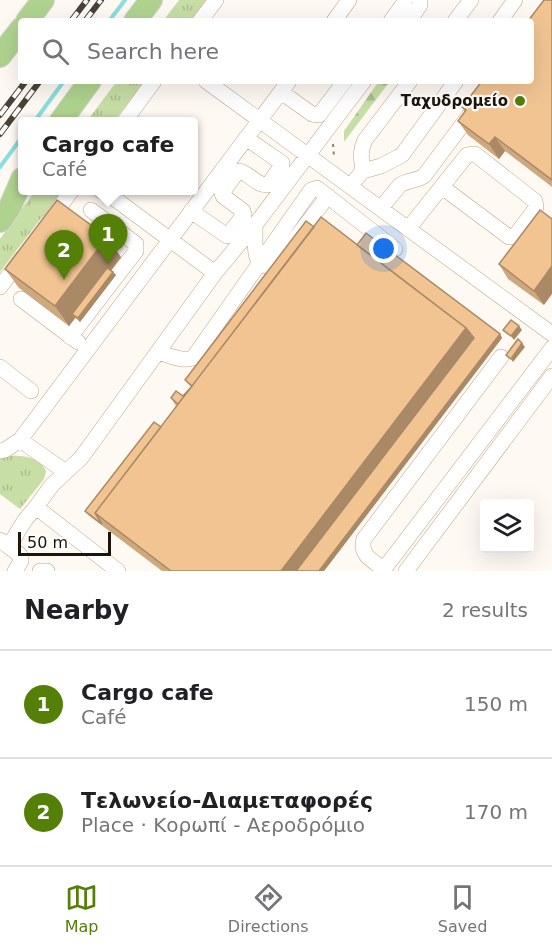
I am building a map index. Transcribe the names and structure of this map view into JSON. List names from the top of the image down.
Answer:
{
  "places": ["Ταχυδρομείο"],
  "scale_bar": "50 m",
  "page": {
    "search": "Search here",
    "popup": ["Cargo cafe", "Café"],
    "pins": ["1", "2"],
    "scale": "50 m",
    "heading": ["Nearby", "2 results"],
    "list": [
      {
        "mark": "1",
        "name": "Cargo cafe",
        "note": "Café",
        "value": "150 m"
      },
      {
        "mark": "2",
        "name": "Τελωνείο-Διαμεταφορές",
        "note": "Place · Κορωπί - Αεροδρόμιο",
        "value": "170 m"
      }
    ],
    "nav": ["Map", "Directions", "Saved"]
  }
}
